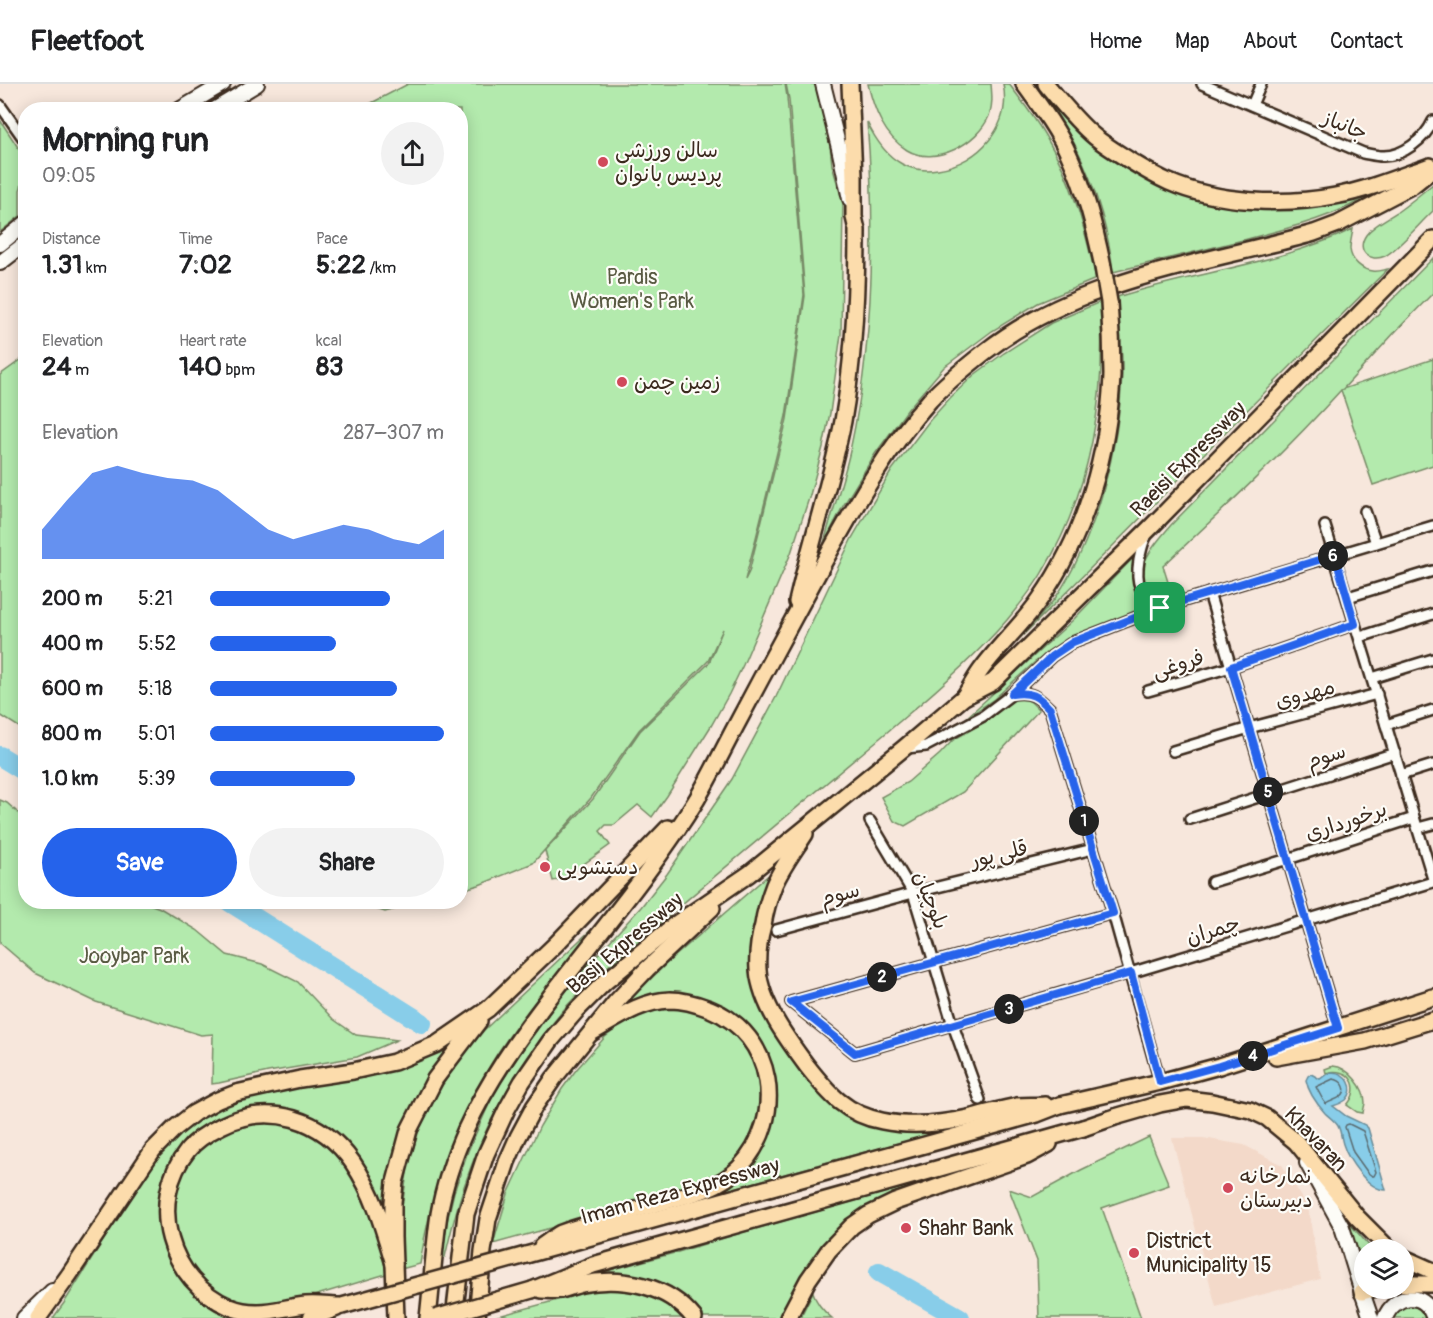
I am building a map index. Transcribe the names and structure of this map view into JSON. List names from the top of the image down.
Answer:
{
  "streets": {
    "main road": [
      "Raeisi Expressway",
      "Basij Expressway",
      "Khavaran",
      "Imam Reza Expressway"
    ],
    "street": [
      "جانباز",
      "فروغی",
      "مهدوی",
      "سوم",
      "برخورداری",
      "قلی پور",
      "بلوچیان",
      "چمران"
    ]
  },
  "crossings": [
    ["Raeisi Expressway", "Basij Expressway"],
    ["سوم", "قلی پور"],
    ["سوم", "بلوچیان"],
    ["قلی پور", "بلوچیان"],
    ["بلوچیان", "چمران"]
  ],
  "parks": ["Pardis Women's Park", "Jooybar Park"],
  "places": [
    "سالن ورزشی پردیس بانوان",
    "زمین چمن",
    "دستشویی",
    "نمارخانه دبیرستان",
    "Shahr Bank",
    "District Municipality 15"
  ],
  "page": {
    "header": "Fleetfoot",
    "nav": [
      "Home",
      "Map",
      "About",
      "Contact"
    ],
    "heading": ["Morning run", "09:05"],
    "stats": [
      ["Distance", "1.31 km"],
      ["Time", "7:02"],
      ["Pace", "5:22 /km"],
      ["Elevation", "24 m"],
      ["Heart rate", "140 bpm"],
      ["kcal", "83"]
    ],
    "chart": ["Elevation", "287–307 m"],
    "pins": [
      "6",
      "5",
      "1",
      "2",
      "3",
      "4"
    ],
    "list": [
      {
        "name": "200 m",
        "note": "5:21"
      },
      {
        "name": "400 m",
        "note": "5:52"
      },
      {
        "name": "600 m",
        "note": "5:18"
      },
      {
        "name": "800 m",
        "note": "5:01"
      },
      {
        "name": "1.0 km",
        "note": "5:39"
      }
    ],
    "buttons": ["Save", "Share"]
  }
}
